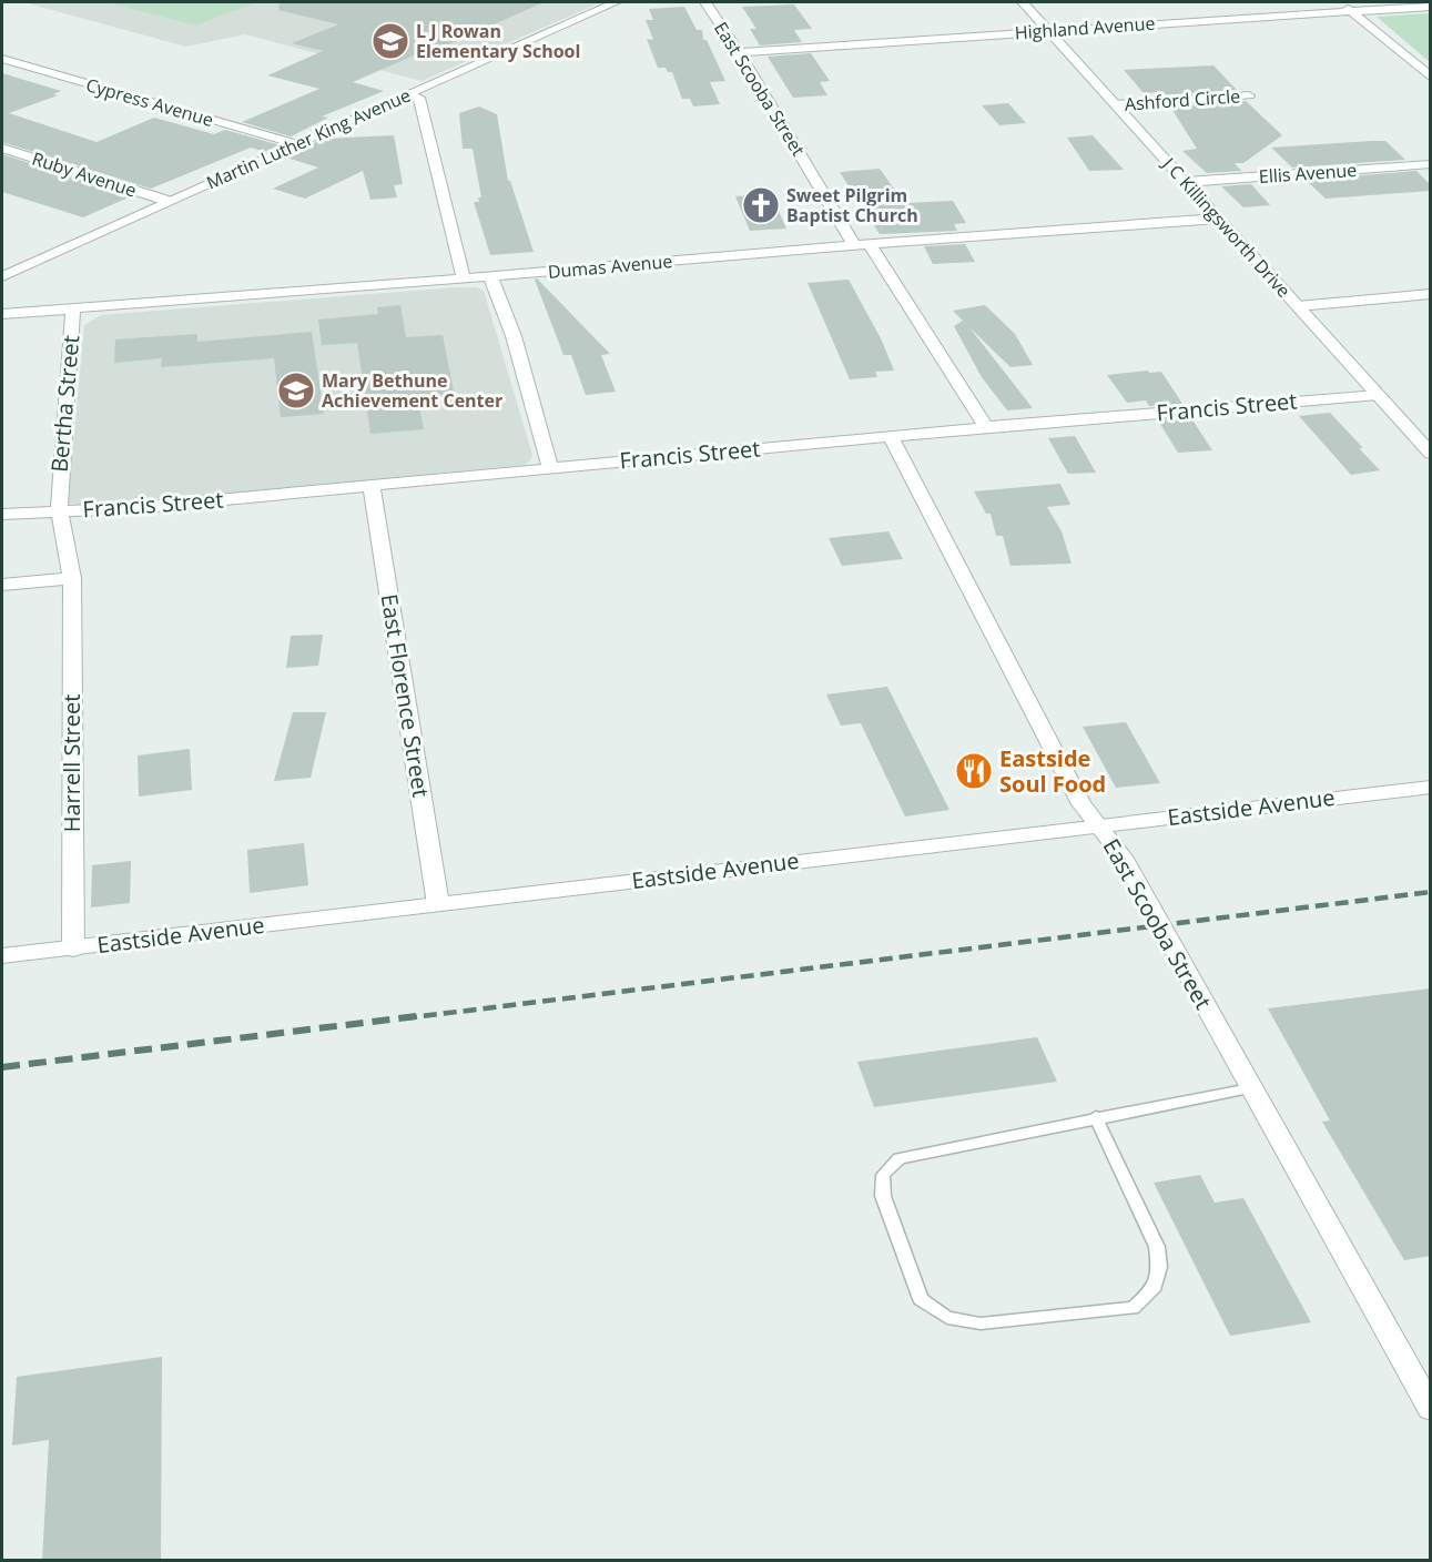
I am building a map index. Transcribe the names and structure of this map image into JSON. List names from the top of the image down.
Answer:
{
  "streets": {
    "street": [
      "Highland Avenue",
      "East Scooba Street",
      "Ashford Circle",
      "Cypress Avenue",
      "Martin Luther King Avenue",
      "Ellis Avenue",
      "Ruby Avenue",
      "J C Killingsworth Drive",
      "Dumas Avenue",
      "Bertha Street",
      "Francis Street",
      "East Florence Street",
      "Harrell Street",
      "Eastside Avenue"
    ]
  },
  "crossings": [
    ["Highland Avenue", "East Scooba Street"],
    ["Highland Avenue", "J C Killingsworth Drive"],
    ["East Scooba Street", "Dumas Avenue"],
    ["East Scooba Street", "Francis Street"],
    ["East Scooba Street", "Eastside Avenue"],
    ["Ashford Circle", "J C Killingsworth Drive"],
    ["Cypress Avenue", "Martin Luther King Avenue"],
    ["Martin Luther King Avenue", "Ruby Avenue"],
    ["Ellis Avenue", "J C Killingsworth Drive"],
    ["J C Killingsworth Drive", "Dumas Avenue"],
    ["J C Killingsworth Drive", "Francis Street"],
    ["Dumas Avenue", "Bertha Street"],
    ["Bertha Street", "Francis Street"],
    ["Bertha Street", "Harrell Street"],
    ["Francis Street", "East Florence Street"],
    ["East Florence Street", "Eastside Avenue"],
    ["Harrell Street", "Eastside Avenue"]
  ],
  "places": {
    "school or university": ["L J Rowan Elementary School", "Mary Bethune Achievement Center"],
    "church": ["Sweet Pilgrim Baptist Church"],
    "restaurant": ["Eastside Soul Food"]
  }
}
